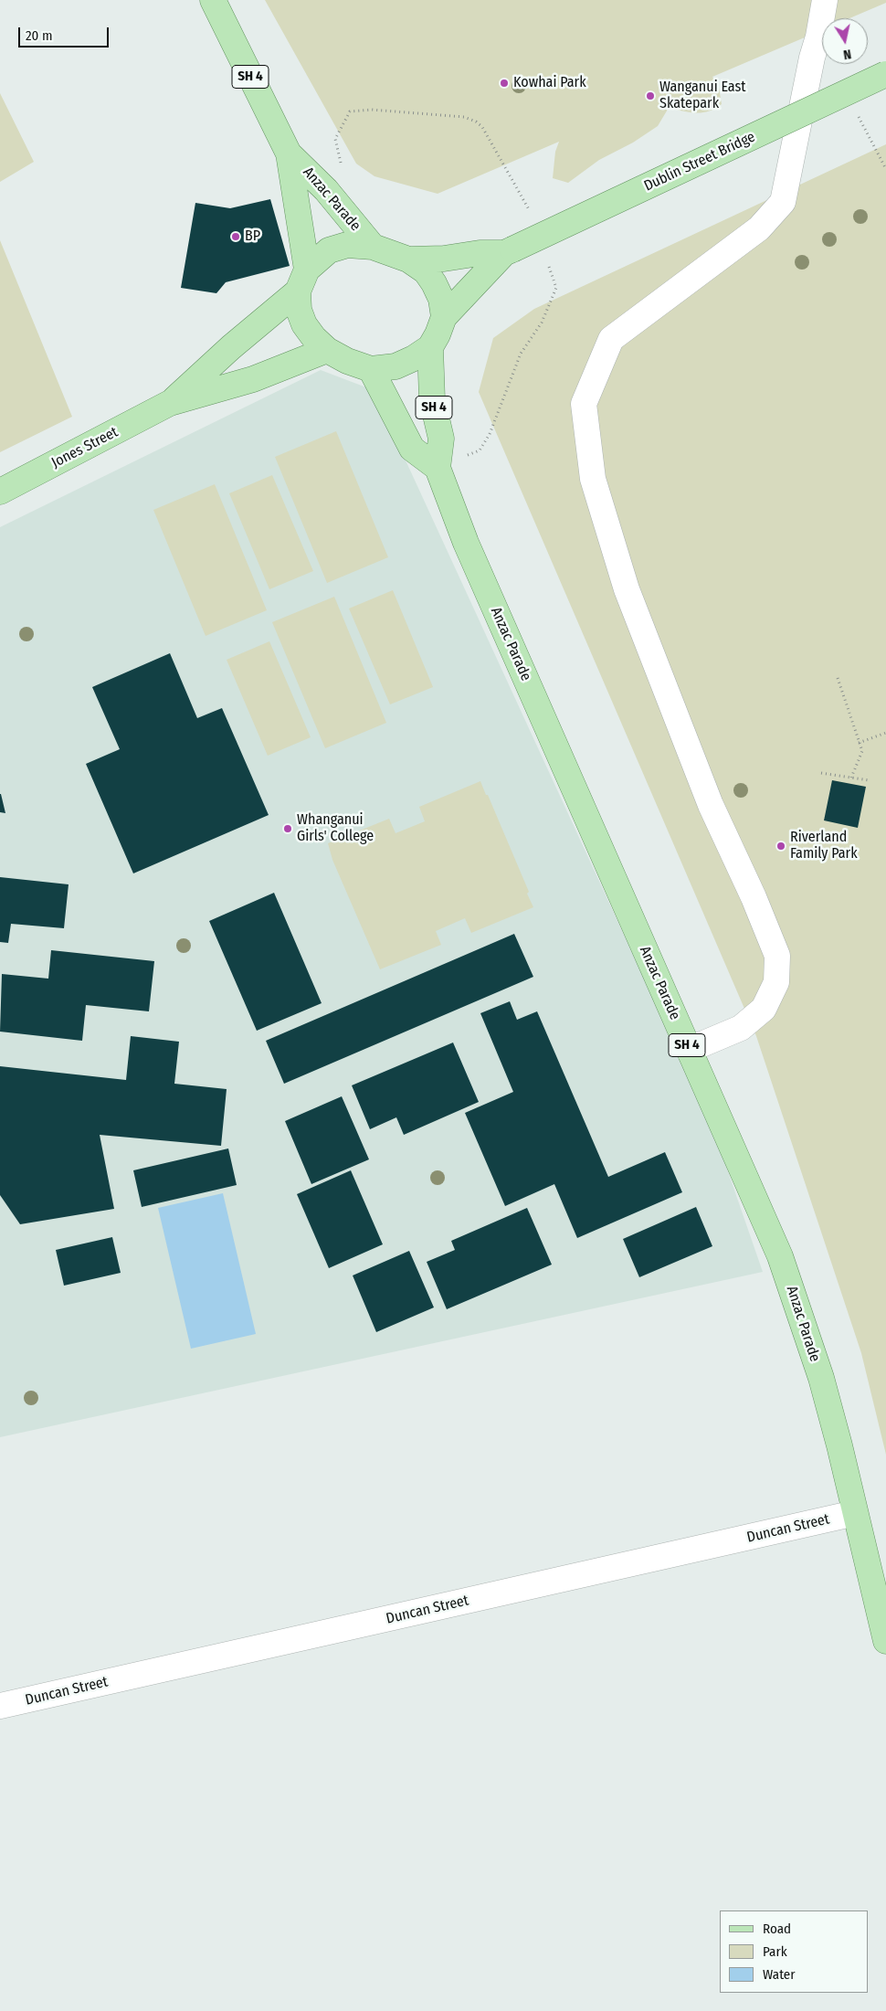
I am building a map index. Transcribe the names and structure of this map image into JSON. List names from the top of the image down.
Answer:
{
  "streets": {
    "main road": [
      "SH 4",
      "Dublin Street Bridge",
      "Anzac Parade",
      "Jones Street"
    ],
    "street": ["Duncan Street"]
  },
  "crossings": [
    ["SH 4", "Anzac Parade"],
    ["SH 4", "Jones Street"],
    ["Anzac Parade", "Jones Street"],
    ["Anzac Parade", "Duncan Street"]
  ],
  "places": [
    "Kowhai Park",
    "Wanganui East Skatepark",
    "BP",
    "Whanganui Girls' College",
    "Riverland Family Park"
  ],
  "legend": ["Road", "Park", "Water"],
  "scale_bar": "20 m",
  "north": "bottom"
}
